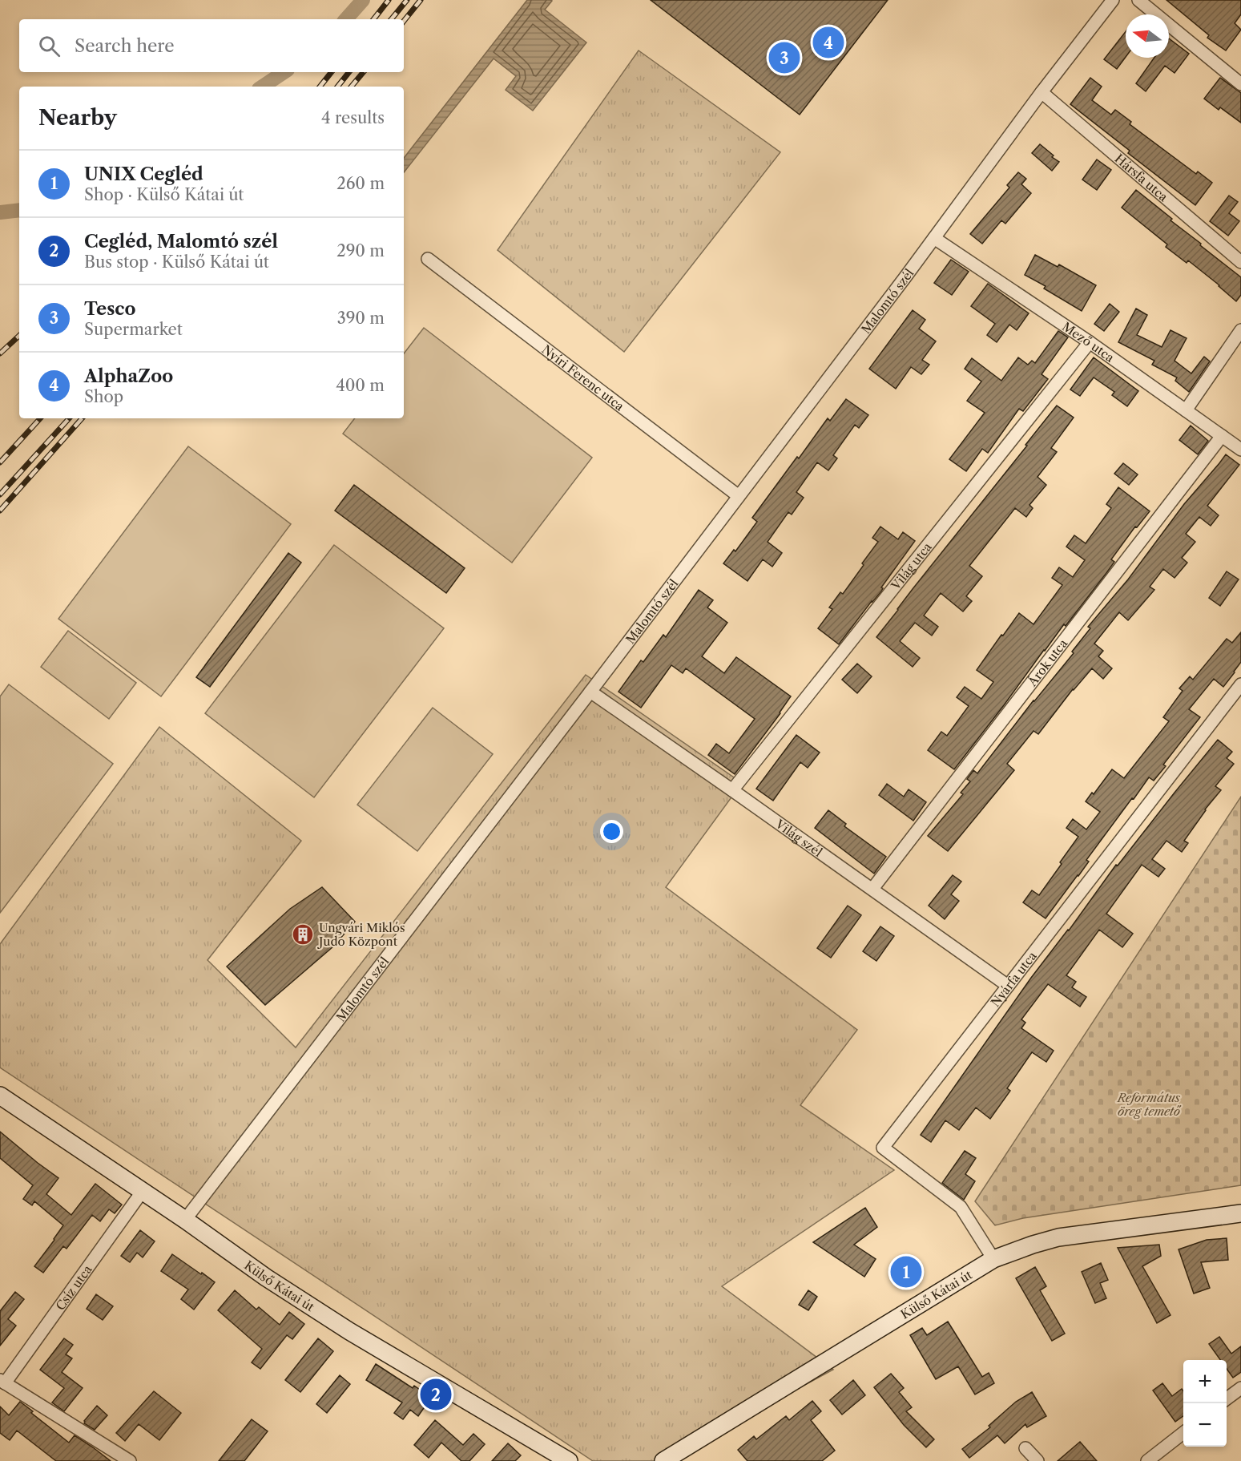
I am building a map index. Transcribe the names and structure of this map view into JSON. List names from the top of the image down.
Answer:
{
  "streets": {
    "main road": ["Külső Kátai út"],
    "street": [
      "Hársfa utca",
      "Malomtó szél",
      "Mező utca",
      "Nyíri Ferenc utca",
      "Világ utca",
      "Árok utca",
      "Világ szél",
      "Nyárfa utca",
      "Csíz utca"
    ]
  },
  "crossings": [
    ["Hársfa utca", "Malomtó szél"],
    ["Malomtó szél", "Mező utca"],
    ["Malomtó szél", "Nyíri Ferenc utca"],
    ["Malomtó szél", "Világ szél"],
    ["Malomtó szél", "Külső Kátai út"],
    ["Mező utca", "Világ utca"],
    ["Mező utca", "Árok utca"],
    ["Világ utca", "Világ szél"],
    ["Árok utca", "Világ szél"],
    ["Világ szél", "Nyárfa utca"],
    ["Nyárfa utca", "Külső Kátai út"],
    ["Külső Kátai út", "Csíz utca"]
  ],
  "parks": ["Református öreg temető"],
  "places": {
    "building": ["Ungvári Miklós Judo Központ"]
  },
  "north": "left",
  "page": {
    "search": "Search here",
    "pins": [
      "4",
      "3",
      "1",
      "2"
    ],
    "heading": ["Nearby", "4 results"],
    "list": [
      {
        "mark": "1",
        "name": "UNIX Cegléd",
        "note": "Shop · Külső Kátai út",
        "value": "260 m"
      },
      {
        "mark": "2",
        "name": "Cegléd, Malomtó szél",
        "note": "Bus stop · Külső Kátai út",
        "value": "290 m"
      },
      {
        "mark": "3",
        "name": "Tesco",
        "note": "Supermarket",
        "value": "390 m"
      },
      {
        "mark": "4",
        "name": "AlphaZoo",
        "note": "Shop",
        "value": "400 m"
      }
    ],
    "map_buttons": ["+", "−"]
  }
}
